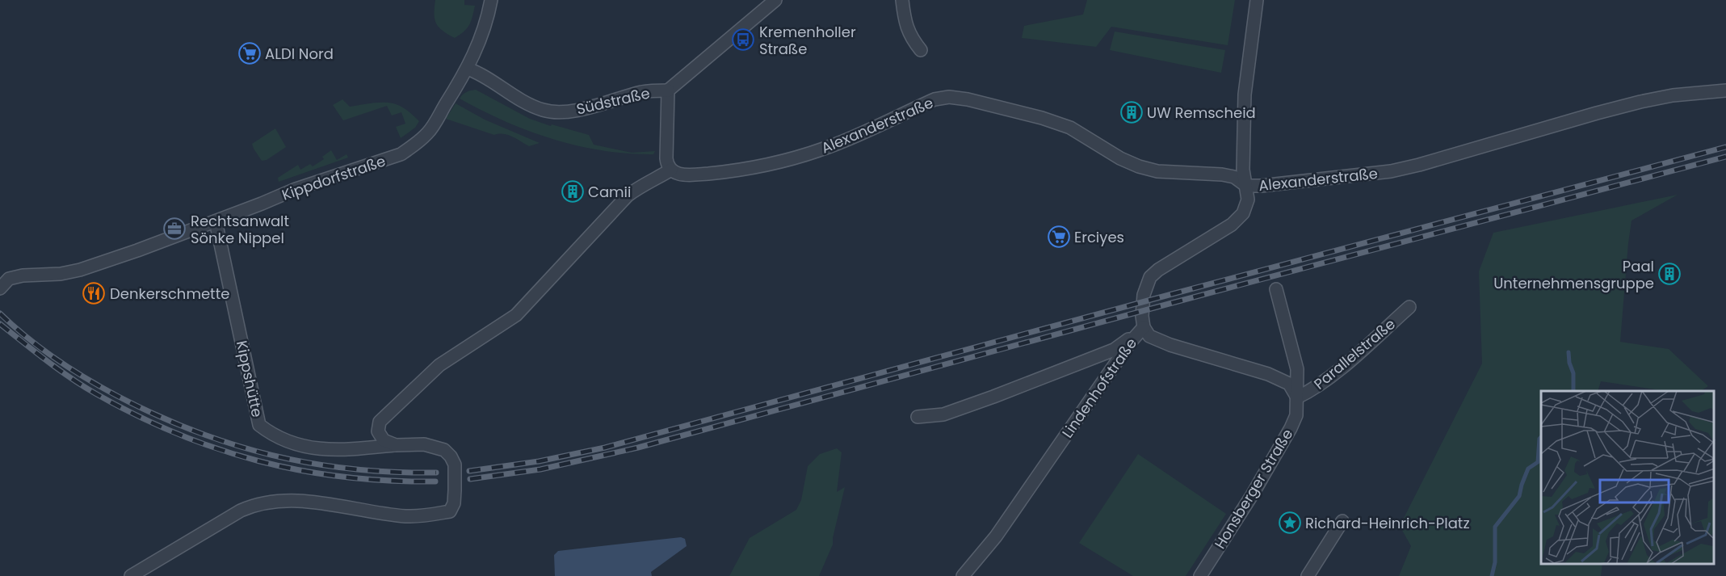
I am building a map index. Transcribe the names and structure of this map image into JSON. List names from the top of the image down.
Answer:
{
  "streets": {
    "street": [
      "Südstraße",
      "Alexanderstraße",
      "Kippdorfstraße",
      "Parallelstraße",
      "Kippshütte",
      "Lindenhofstraße",
      "Honsberger Straße"
    ]
  },
  "crossings": [
    ["Südstraße", "Kippdorfstraße"],
    ["Kippdorfstraße", "Kippshütte"],
    ["Parallelstraße", "Honsberger Straße"]
  ],
  "places": {
    "bus stop": ["Kremenholler Straße"],
    "supermarket": ["ALDI Nord", "Erciyes"],
    "building": ["UW Remscheid", "Camii", "Paal Unternehmensgruppe"],
    "office": ["Rechtsanwalt Sönke Nippel"],
    "restaurant": ["Denkerschmette"],
    "place": ["Richard-Heinrich-Platz"]
  }
}
